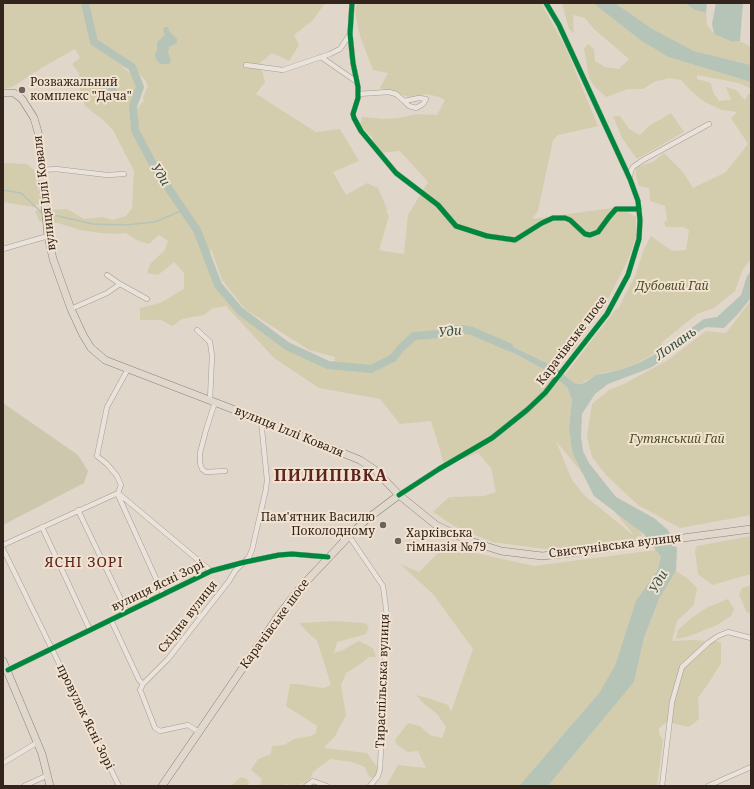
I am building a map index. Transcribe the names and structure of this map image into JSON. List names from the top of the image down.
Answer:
{
  "streets": {
    "main road": ["вулиця Іллі Коваля", "Карачівське шосе", "Свистунівська вулиця"],
    "street": [
      "вулиця Ясні Зорі",
      "Східна вулиця",
      "Тираспільська вулиця",
      "провулок Ясні Зорі"
    ]
  },
  "crossings": [
    ["вулиця Іллі Коваля", "Карачівське шосе"],
    ["вулиця Іллі Коваля", "Свистунівська вулиця"],
    ["вулиця Іллі Коваля", "Східна вулиця"],
    ["Карачівське шосе", "Свистунівська вулиця"],
    ["Карачівське шосе", "вулиця Ясні Зорі"],
    ["Карачівське шосе", "Тираспільська вулиця"],
    ["вулиця Ясні Зорі", "Східна вулиця"],
    ["вулиця Ясні Зорі", "провулок Ясні Зорі"]
  ],
  "districts": ["ПИЛИПІВКА", "ЯСНІ ЗОРІ"],
  "water": ["Уди", "Лопань"],
  "parks": ["Дубовий Гай", "Гутянський Гай"],
  "places": ["Розважальний комплекс \"Дача\"", "Пам'ятник Василю Поколодному", "Харківська гімназія №79"]
}
